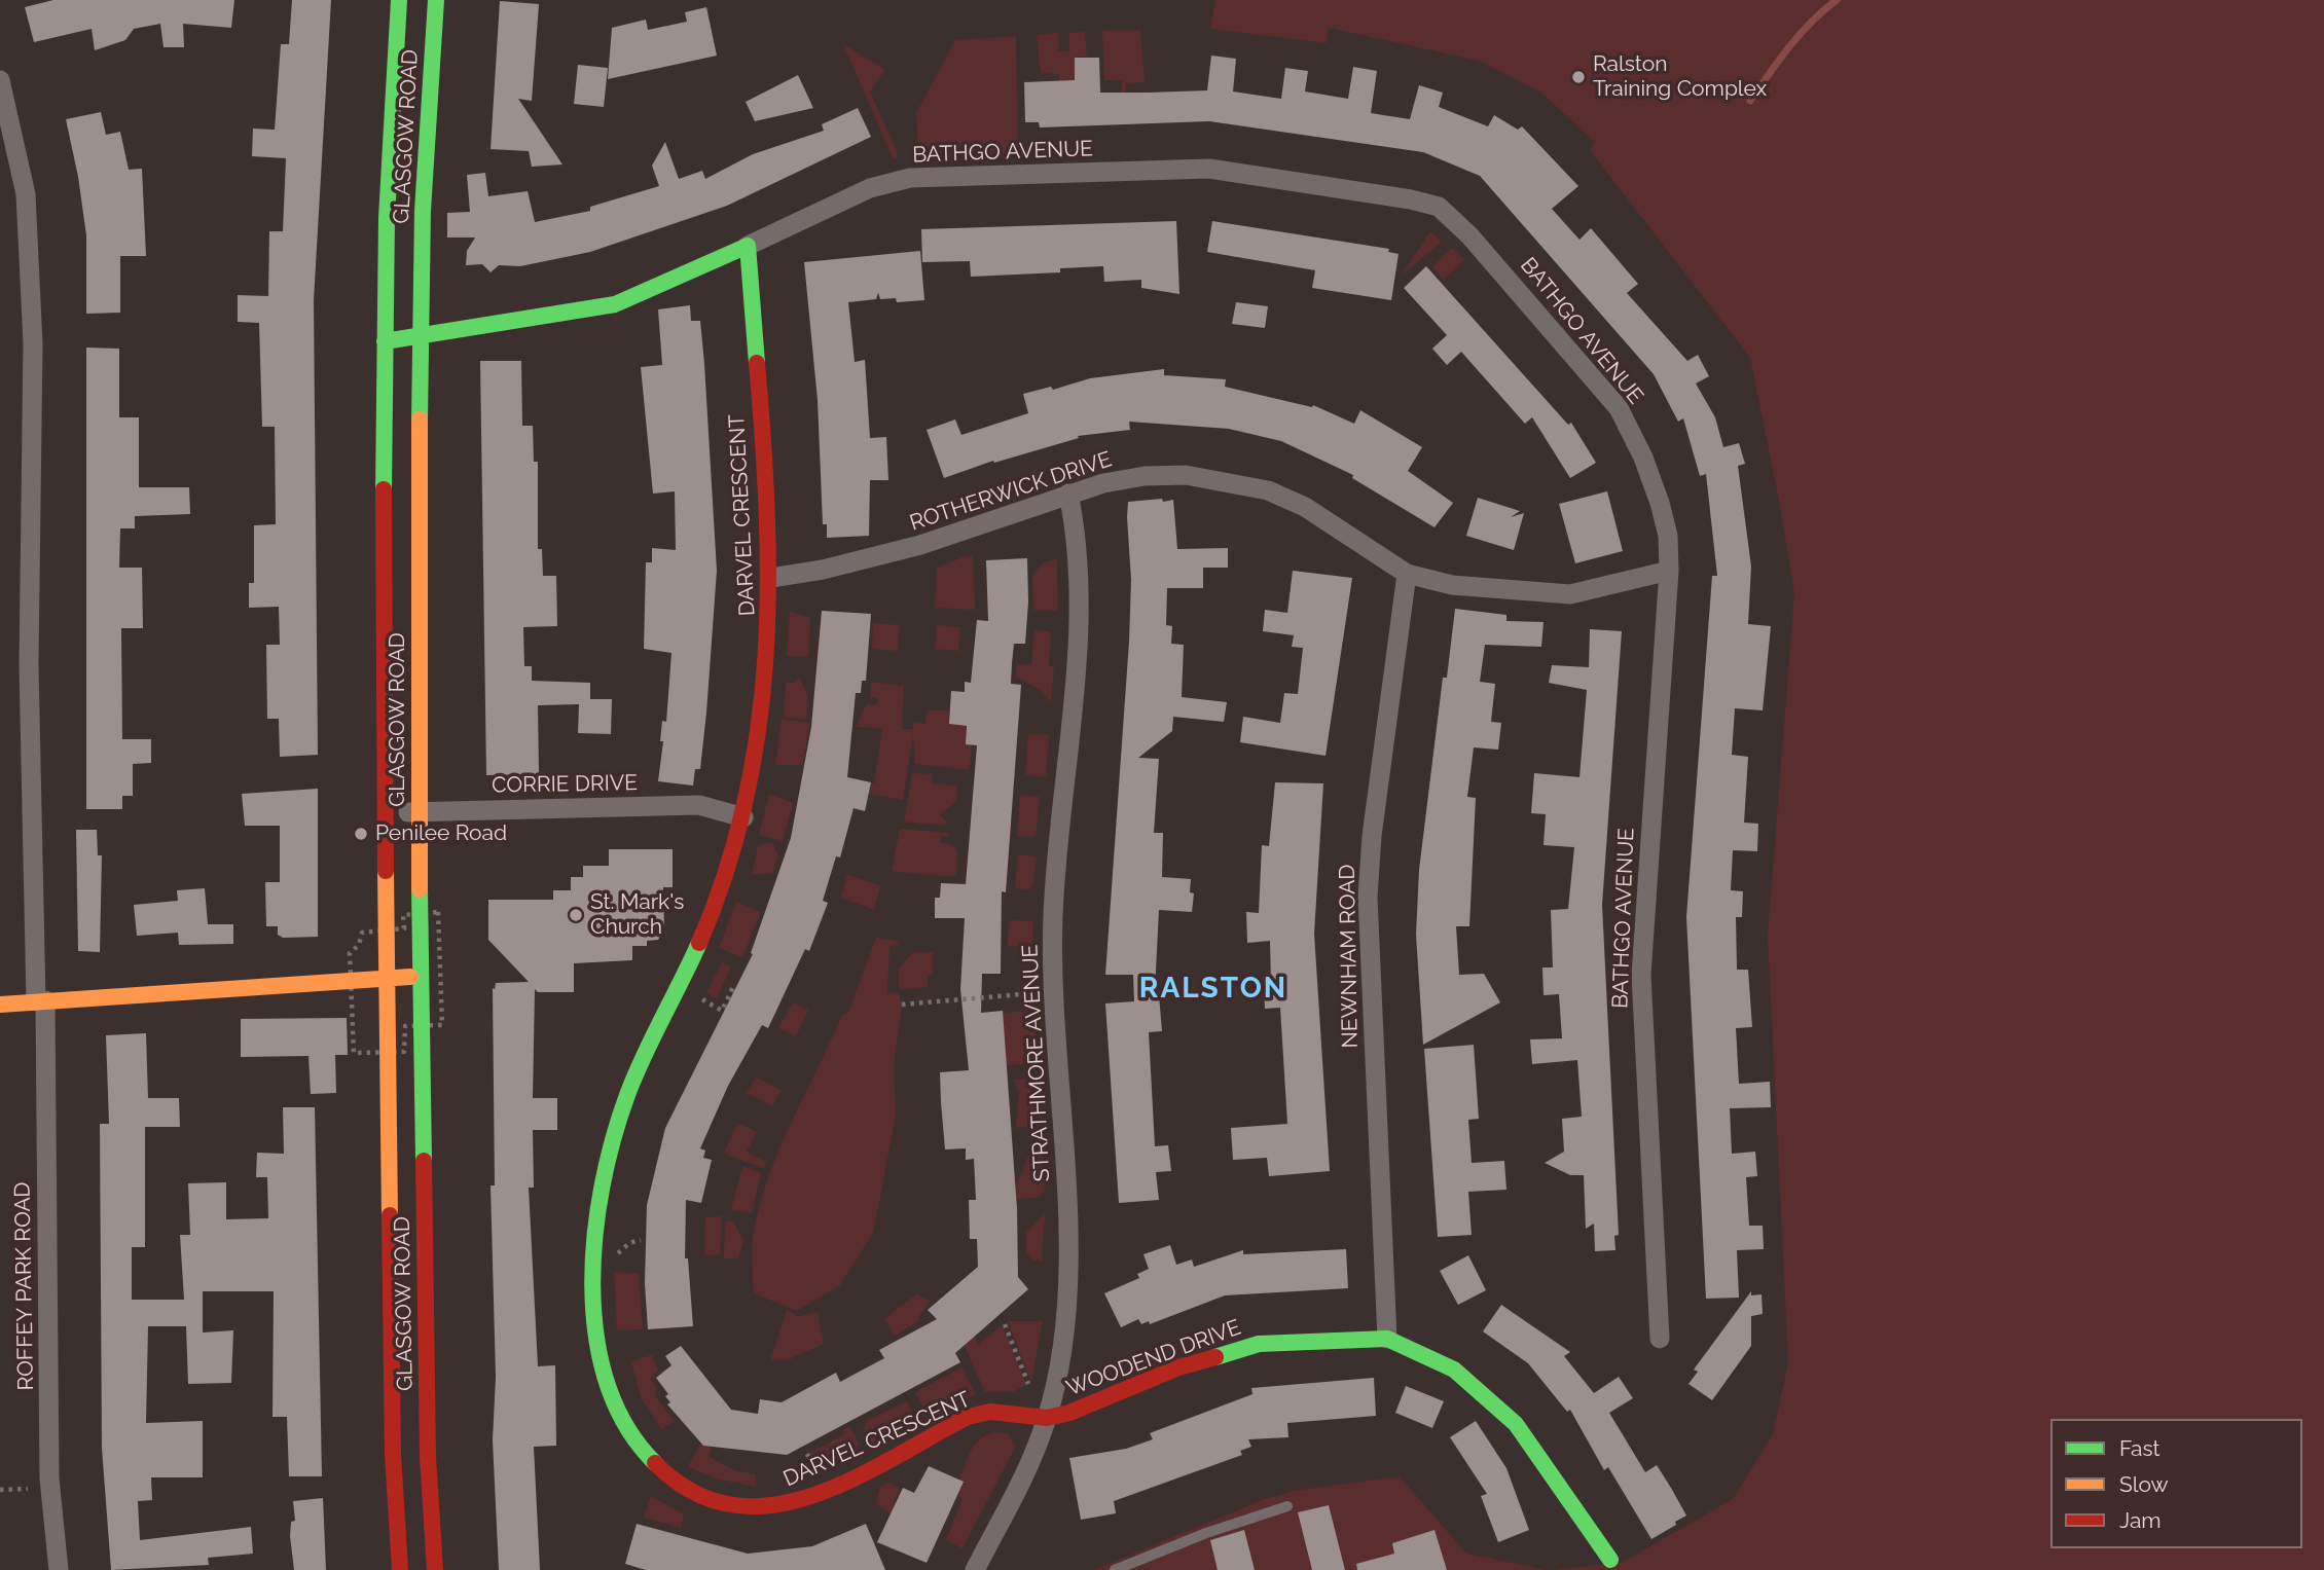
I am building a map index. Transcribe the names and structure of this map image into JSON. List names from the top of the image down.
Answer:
{
  "streets": {
    "main road": ["GLASGOW ROAD", "DARVEL CRESCENT", "WOODEND DRIVE"],
    "street": [
      "BATHGO AVENUE",
      "ROTHERWICK DRIVE",
      "CORRIE DRIVE",
      "NEWNHAM ROAD",
      "STRATHMORE AVENUE",
      "ROFFEY PARK ROAD"
    ]
  },
  "crossings": [
    ["GLASGOW ROAD", "CORRIE DRIVE"],
    ["BATHGO AVENUE", "ROTHERWICK DRIVE"],
    ["BATHGO AVENUE", "DARVEL CRESCENT"],
    ["ROTHERWICK DRIVE", "DARVEL CRESCENT"],
    ["ROTHERWICK DRIVE", "NEWNHAM ROAD"],
    ["ROTHERWICK DRIVE", "STRATHMORE AVENUE"],
    ["DARVEL CRESCENT", "CORRIE DRIVE"],
    ["DARVEL CRESCENT", "STRATHMORE AVENUE"],
    ["DARVEL CRESCENT", "WOODEND DRIVE"],
    ["NEWNHAM ROAD", "WOODEND DRIVE"],
    ["STRATHMORE AVENUE", "WOODEND DRIVE"]
  ],
  "districts": ["RALSTON"],
  "places": ["Ralston Training Complex", "Penilee Road", "St. Mark's Church"],
  "legend": ["Fast", "Slow", "Jam"]
}
